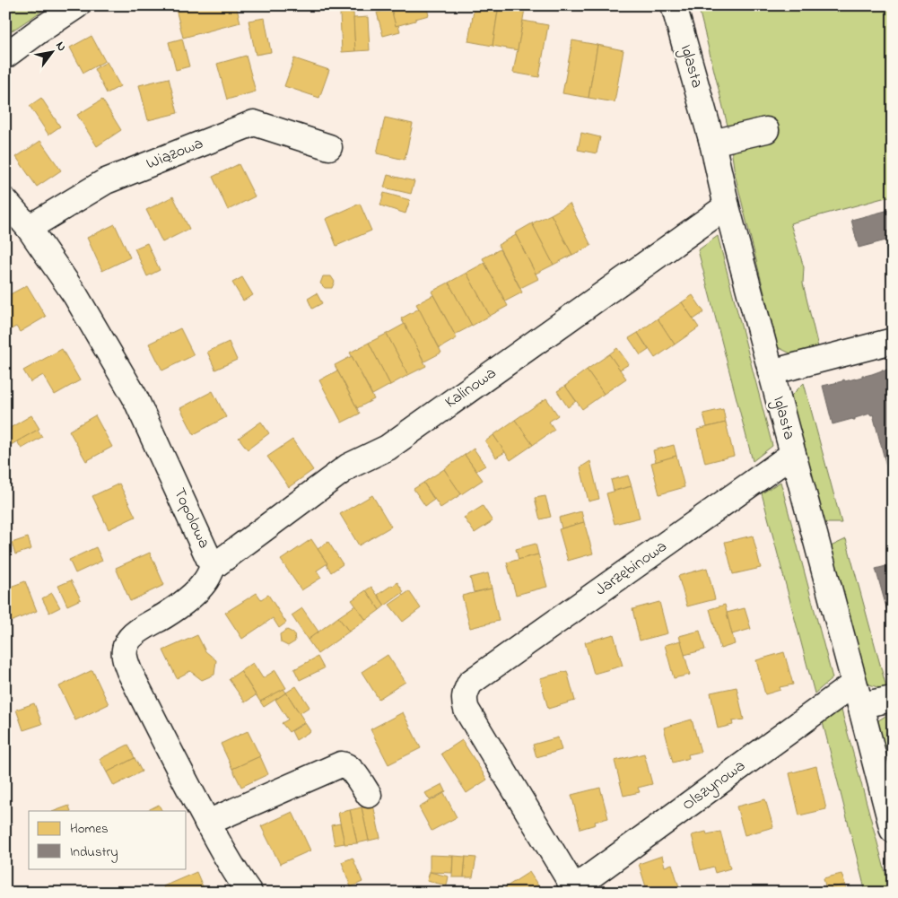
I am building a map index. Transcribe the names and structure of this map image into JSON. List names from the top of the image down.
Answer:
{
  "streets": {
    "street": [
      "Iglasta",
      "Wiązowa",
      "Kalinowa",
      "Topolowa",
      "Jarzębinowa",
      "Olszynowa"
    ]
  },
  "crossings": [
    ["Iglasta", "Kalinowa"],
    ["Iglasta", "Jarzębinowa"],
    ["Iglasta", "Olszynowa"],
    ["Wiązowa", "Topolowa"],
    ["Kalinowa", "Topolowa"],
    ["Jarzębinowa", "Olszynowa"]
  ],
  "legend": ["Homes", "Industry"],
  "north": "top right"
}
